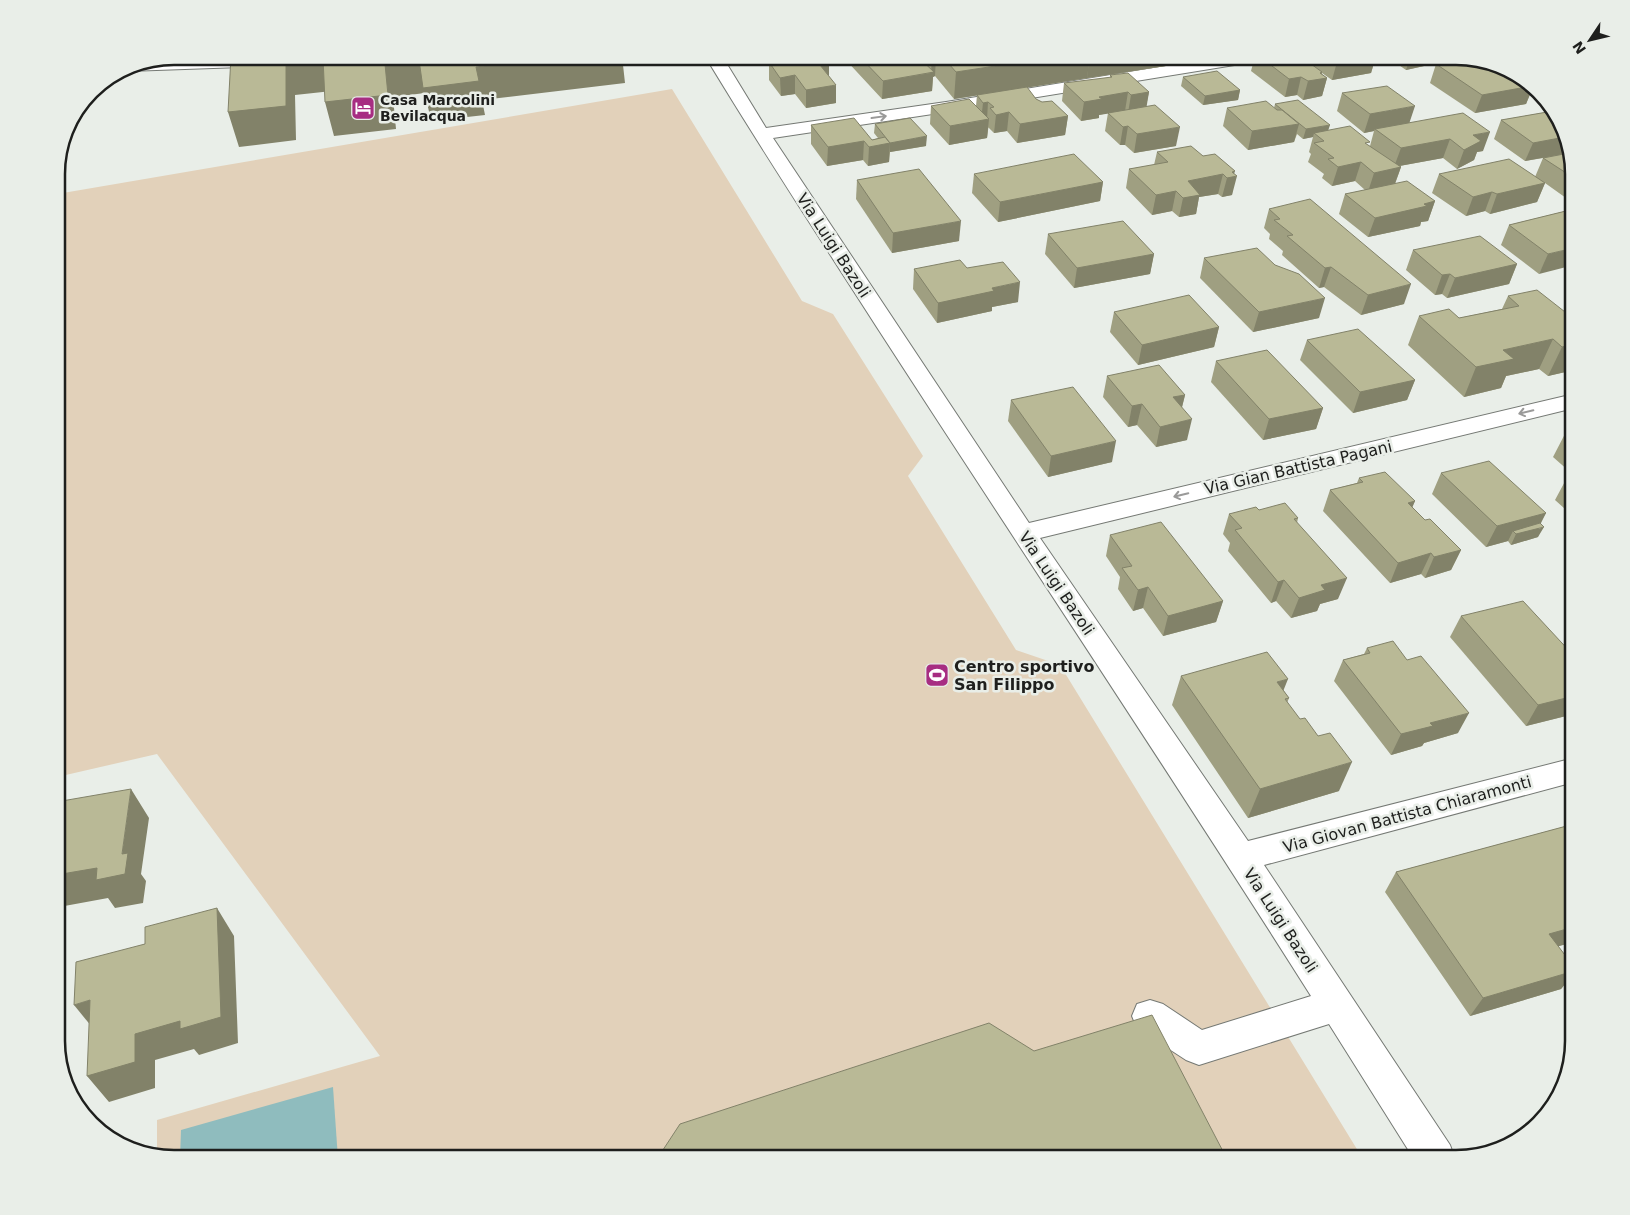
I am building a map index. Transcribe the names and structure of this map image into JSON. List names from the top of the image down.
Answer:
{
  "streets": {
    "street": ["Via Luigi Bazoli", "Via Gian Battista Pagani", "Via Giovan Battista Chiaramonti"]
  },
  "crossings": [
    ["Via Luigi Bazoli", "Via Gian Battista Pagani"],
    ["Via Luigi Bazoli", "Via Giovan Battista Chiaramonti"]
  ],
  "one_way": ["Via Gian Battista Pagani"],
  "places": {
    "hotel": ["Casa Marcolini Bevilacqua"],
    "sports": ["Centro sportivo San Filippo"]
  },
  "north": "bottom left"
}
